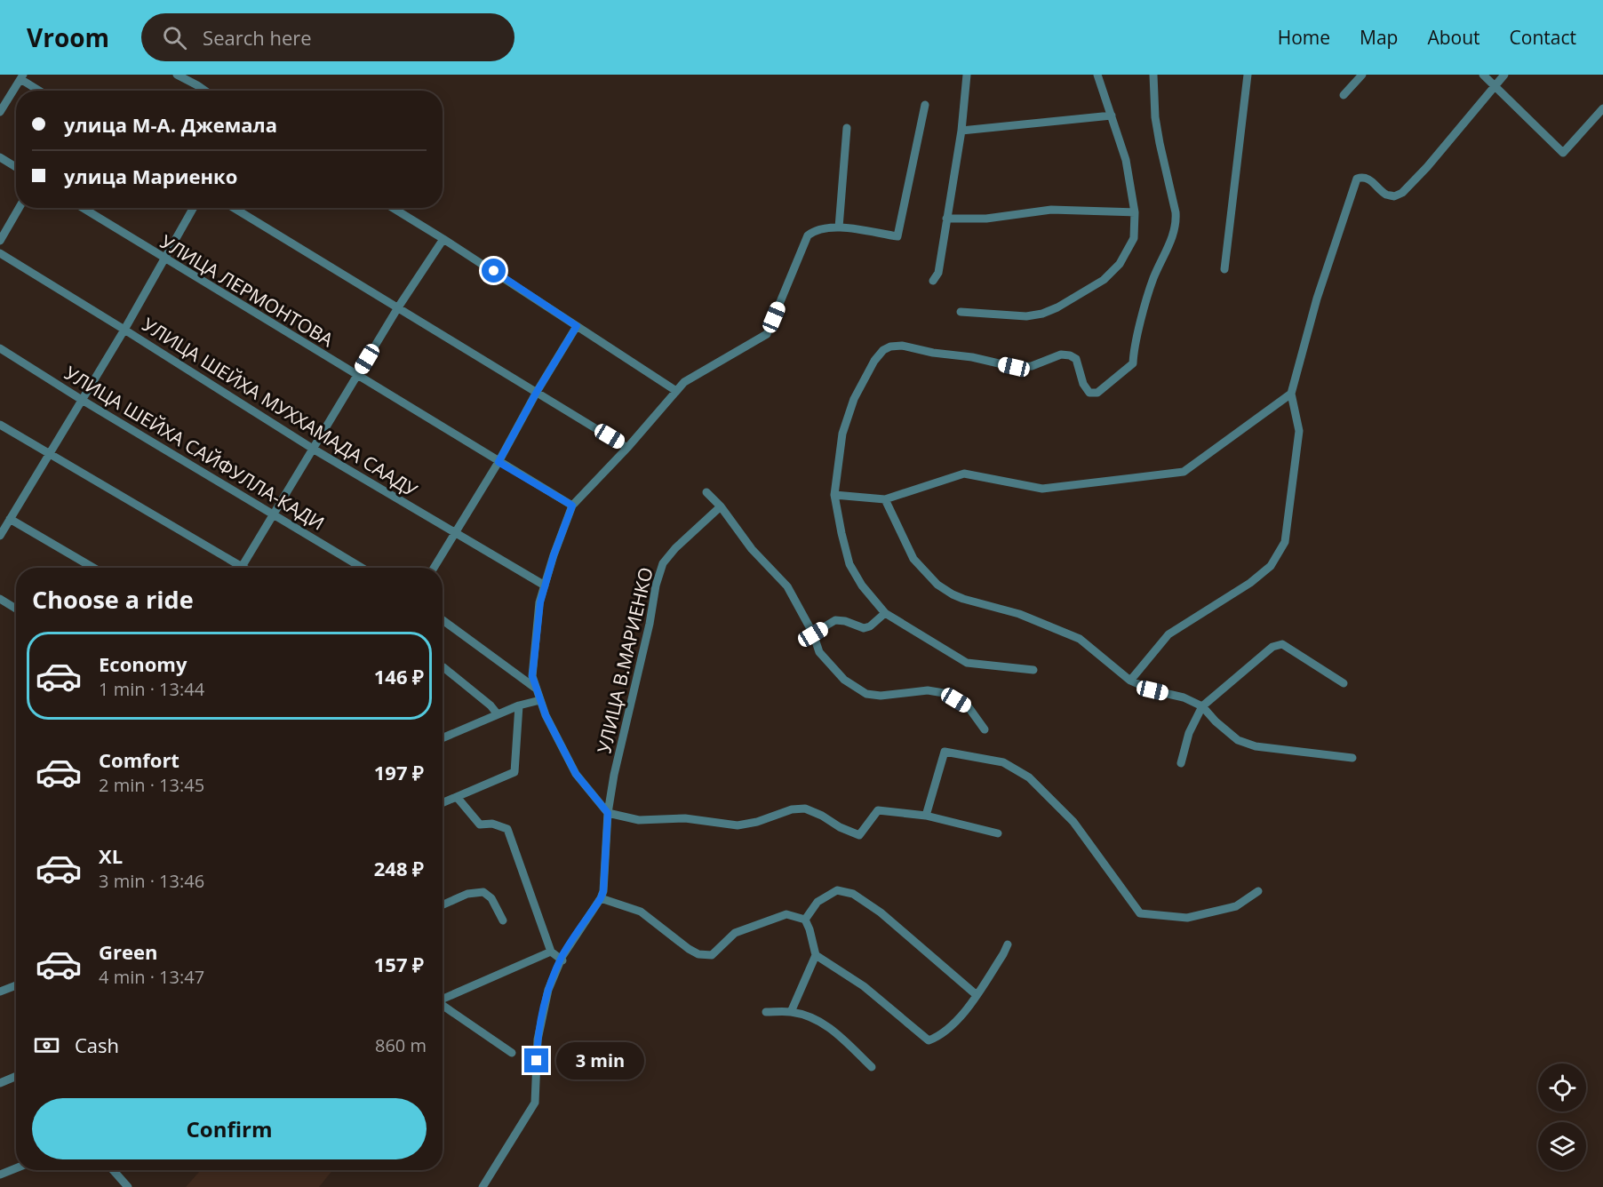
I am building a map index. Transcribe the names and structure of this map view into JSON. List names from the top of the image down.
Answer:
{
  "streets": {
    "street": [
      "УЛИЦА ЛЕРМОНТОВА",
      "УЛИЦА ШЕЙХА МУХХАМАДА СААДУ",
      "УЛИЦА ШЕЙХА САЙФУЛЛА-КАДИ",
      "УЛИЦА В.МАРИЕНКО"
    ]
  },
  "page": {
    "header": "Vroom",
    "search": "Search here",
    "nav": [
      "Home",
      "Map",
      "About",
      "Contact"
    ],
    "banner": ["улица М-А. Джемала", "улица Мариенко"],
    "heading": "Choose a ride",
    "list": [
      {
        "name": "Economy",
        "note": "1 min · 13:44",
        "value": "146 ₽"
      },
      {
        "name": "Comfort",
        "note": "2 min · 13:45",
        "value": "197 ₽"
      },
      {
        "name": "XL",
        "note": "3 min · 13:46",
        "value": "248 ₽"
      },
      {
        "name": "Green",
        "note": "4 min · 13:47",
        "value": "157 ₽"
      }
    ],
    "pay": ["Cash", "860 m"],
    "bubble": "3 min",
    "buttons": "Confirm"
  }
}
